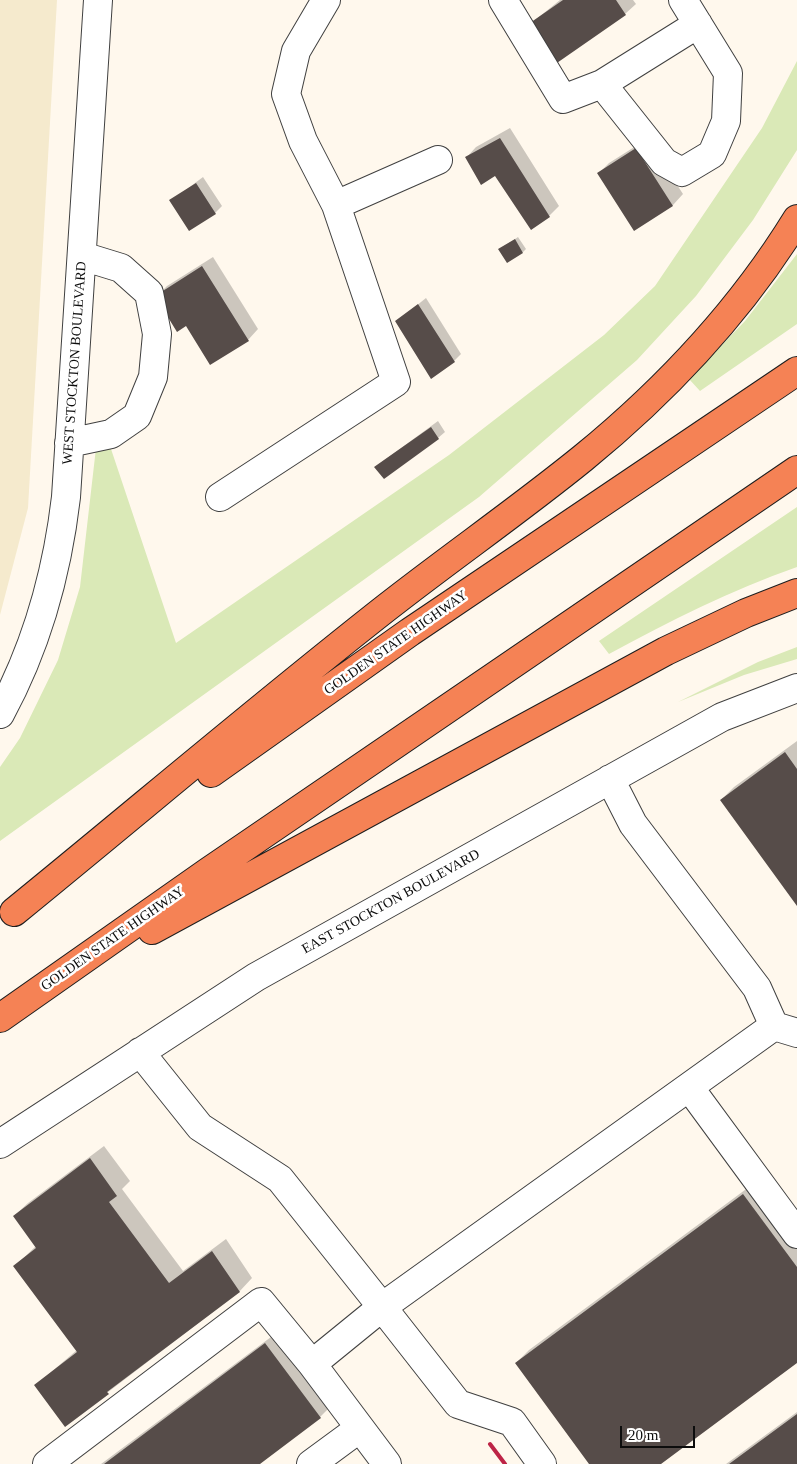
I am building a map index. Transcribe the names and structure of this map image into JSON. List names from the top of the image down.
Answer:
{
  "streets": {
    "highway": ["GOLDEN STATE HIGHWAY"],
    "street": ["WEST STOCKTON BOULEVARD", "EAST STOCKTON BOULEVARD"]
  },
  "scale_bar": "20 m"
}
